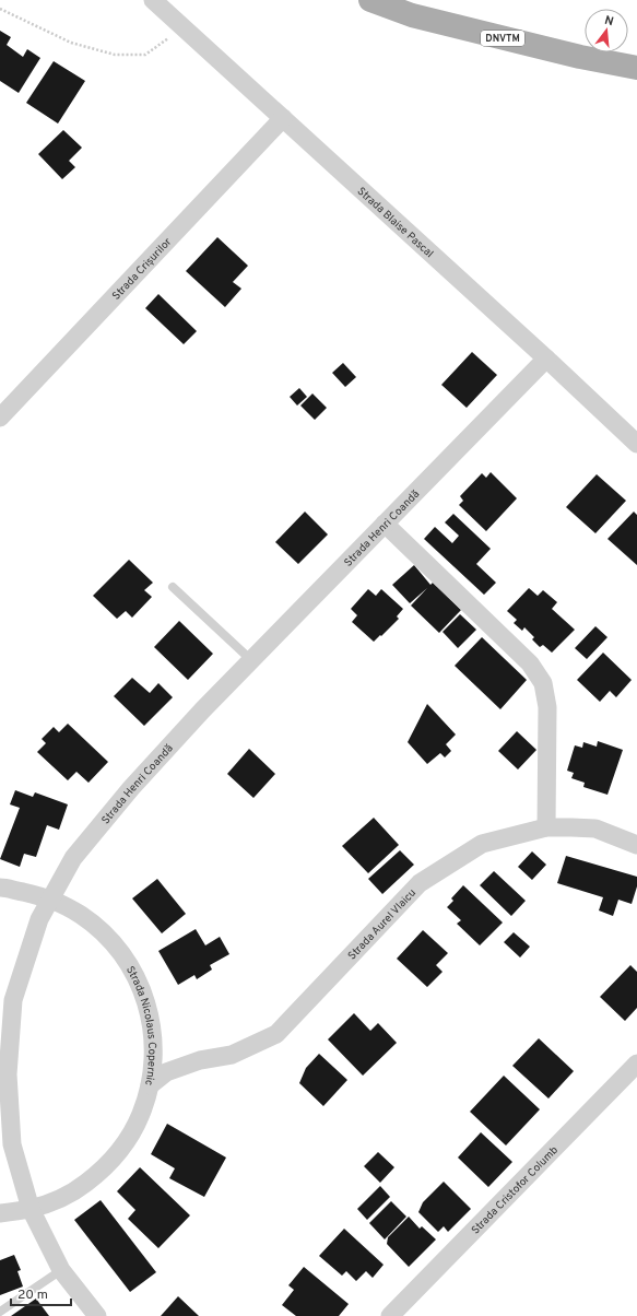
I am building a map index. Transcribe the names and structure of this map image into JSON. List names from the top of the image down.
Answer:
{
  "streets": {
    "main road": ["DNVTM"],
    "street": [
      "Strada Blaise Pascal",
      "Strada Crișurilor",
      "Strada Henri Coandă",
      "Strada Aurel Vlaicu",
      "Strada Nicolaus Copernic",
      "Strada Cristofor Columb"
    ]
  },
  "crossings": [
    ["Strada Blaise Pascal", "Strada Crișurilor"],
    ["Strada Blaise Pascal", "Strada Henri Coandă"],
    ["Strada Henri Coandă", "Strada Nicolaus Copernic"],
    ["Strada Aurel Vlaicu", "Strada Nicolaus Copernic"]
  ],
  "scale_bar": "20 m",
  "north": "top"
}
